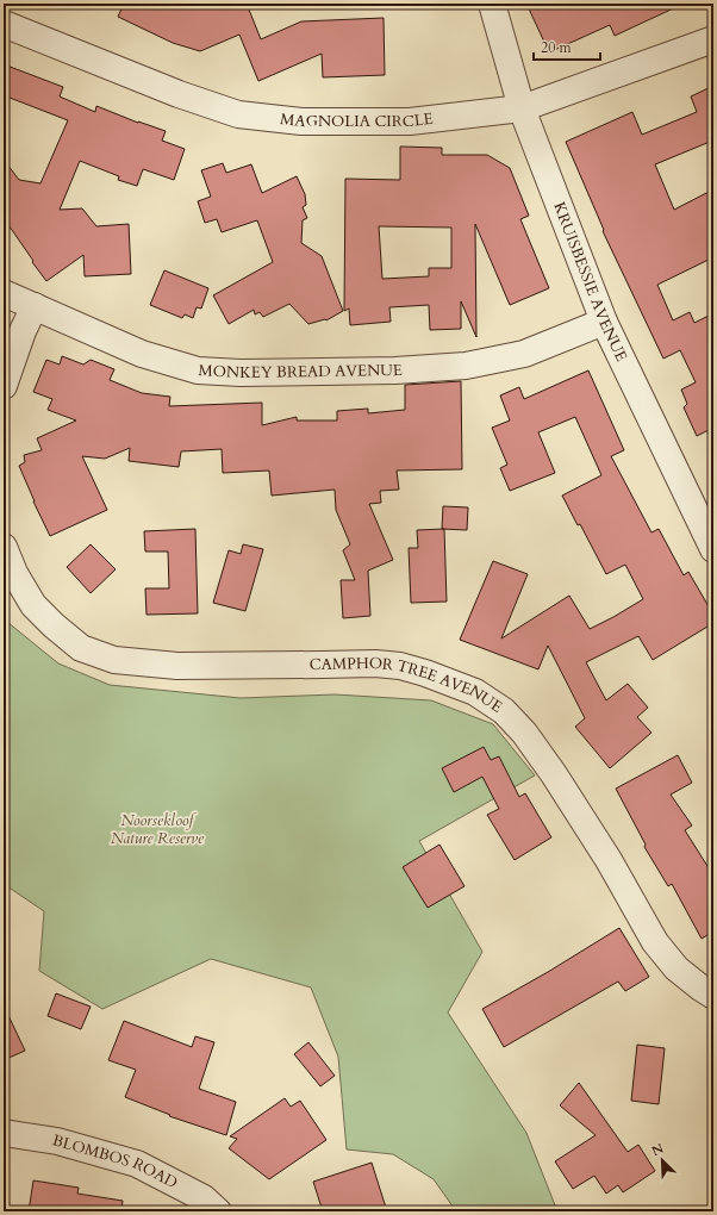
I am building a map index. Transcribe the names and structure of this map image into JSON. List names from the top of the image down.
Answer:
{
  "streets": {
    "street": [
      "MAGNOLIA CIRCLE",
      "KRUISBESSIE AVENUE",
      "MONKEY BREAD AVENUE",
      "CAMPHOR TREE AVENUE",
      "BLOMBOS ROAD"
    ]
  },
  "crossings": [
    ["MAGNOLIA CIRCLE", "KRUISBESSIE AVENUE"],
    ["KRUISBESSIE AVENUE", "MONKEY BREAD AVENUE"]
  ],
  "parks": ["Noorsekloof Nature Reserve"],
  "scale_bar": "20 m",
  "north": "top left"
}
